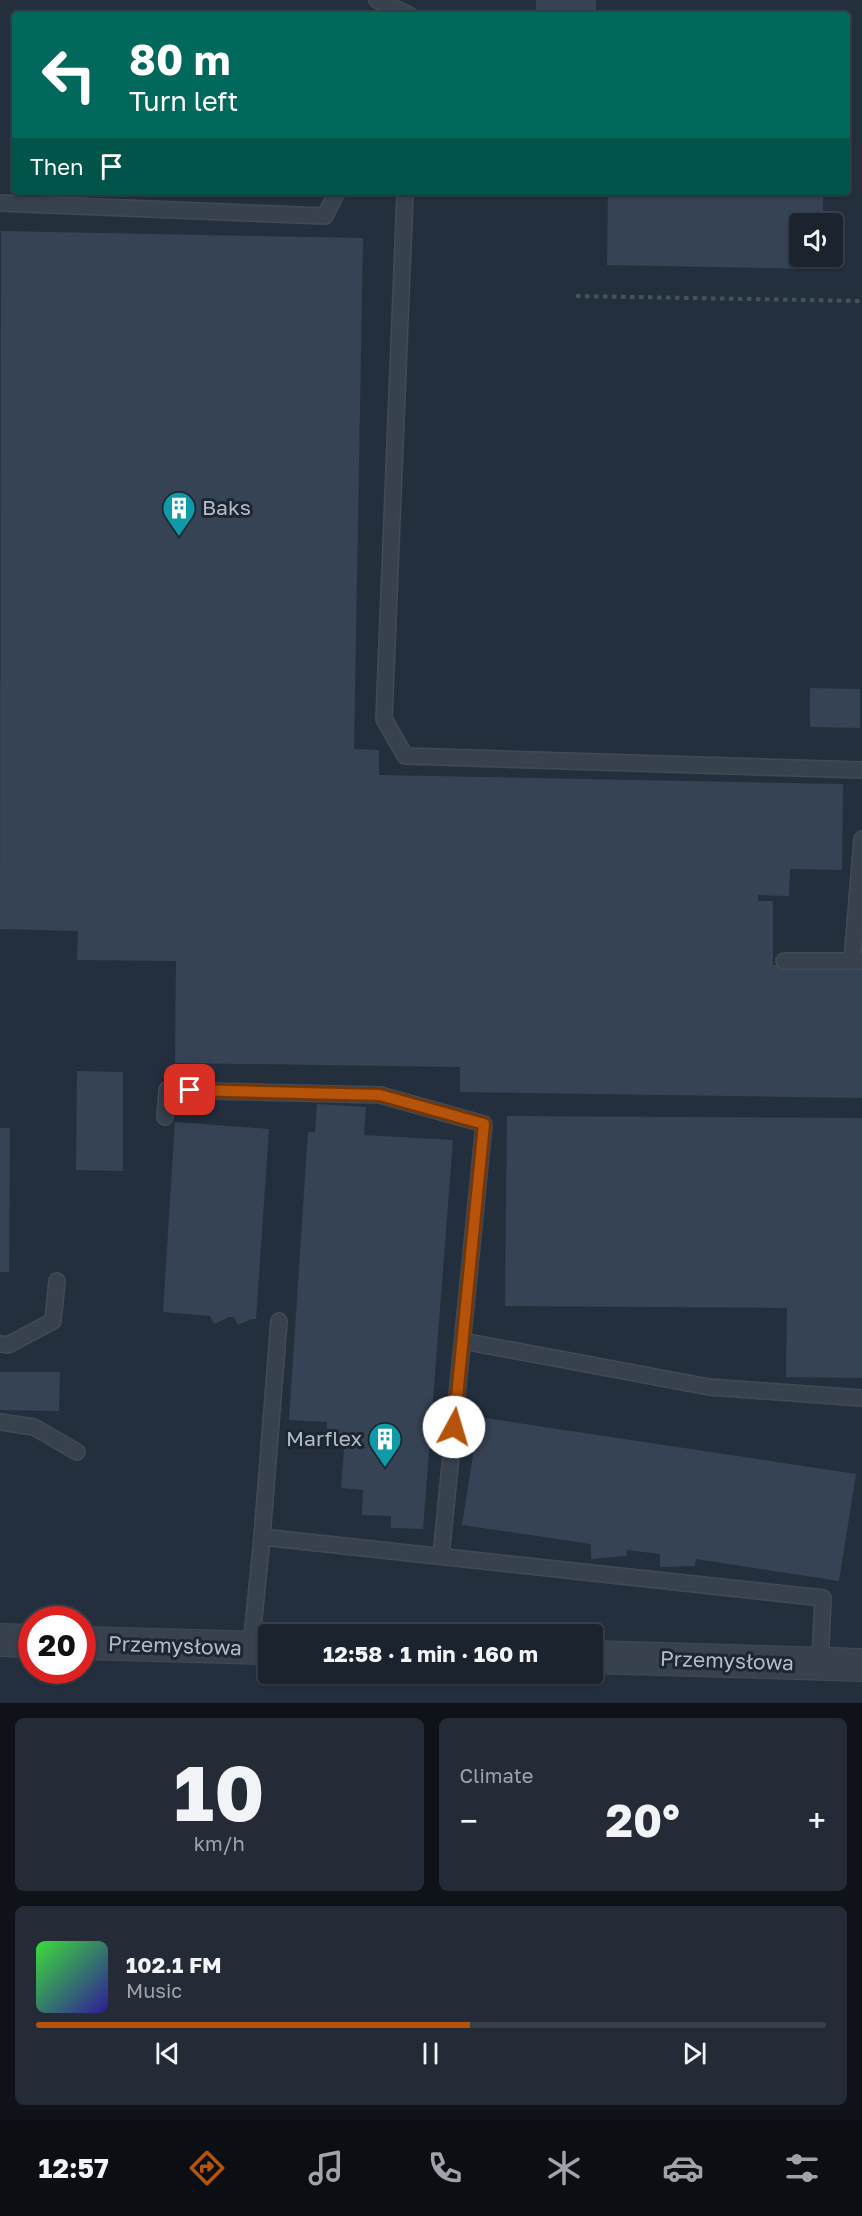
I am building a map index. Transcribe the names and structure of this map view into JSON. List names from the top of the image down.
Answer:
{
  "streets": {
    "street": ["Przemysłowa"]
  },
  "places": {
    "building": ["Baks", "Marflex"]
  },
  "page": {
    "turn": ["80 m", "Turn left"],
    "then": "Then",
    "limit": "20",
    "trip": "12:58 · 1 min · 160 m",
    "tile": [
      ["10", "km/h"],
      "Climate"
    ],
    "heat": ["−", "20°", "+"],
    "song": ["102.1 FM", "Music"],
    "tabs": "12:57"
  }
}
